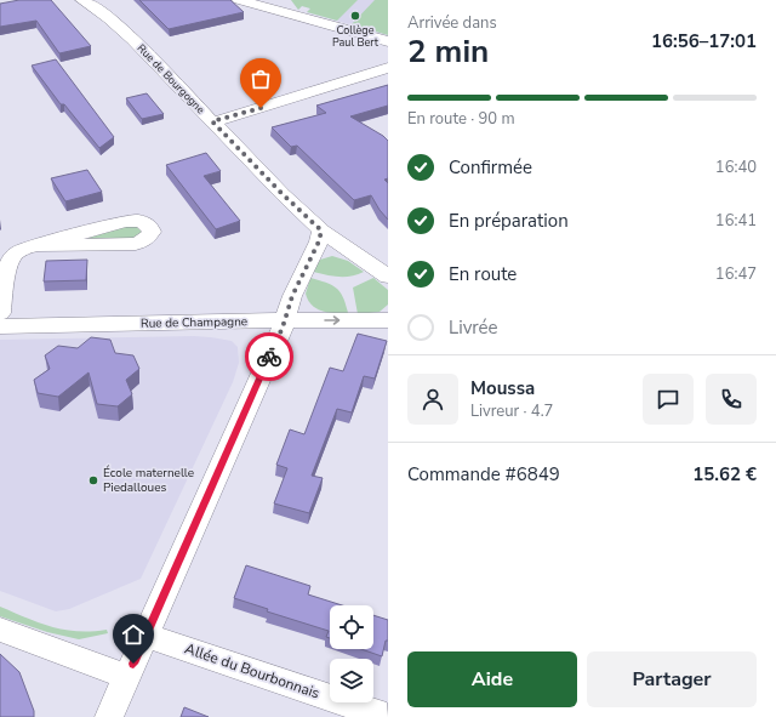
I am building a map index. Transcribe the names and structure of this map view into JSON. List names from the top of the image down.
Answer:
{
  "streets": {
    "street": ["Rue de Bourgogne", "Rue de Champagne", "Allée du Bourbonnais"]
  },
  "places": ["Collège Paul Bert", "École maternelle Piedalloues"],
  "page": {
    "heading": ["2 min", "Arrivée dans", "16:56–17:01"],
    "panel": [
      "Moussa",
      "Livreur · 4.7",
      "Commande #6849",
      "15.62 €"
    ],
    "bar": "En route · 90 m",
    "list": [
      ["Confirmée", "16:40"],
      ["En préparation", "16:41"],
      ["En route", "16:47"],
      "Livrée"
    ],
    "buttons": ["Aide", "Partager"]
  }
}
